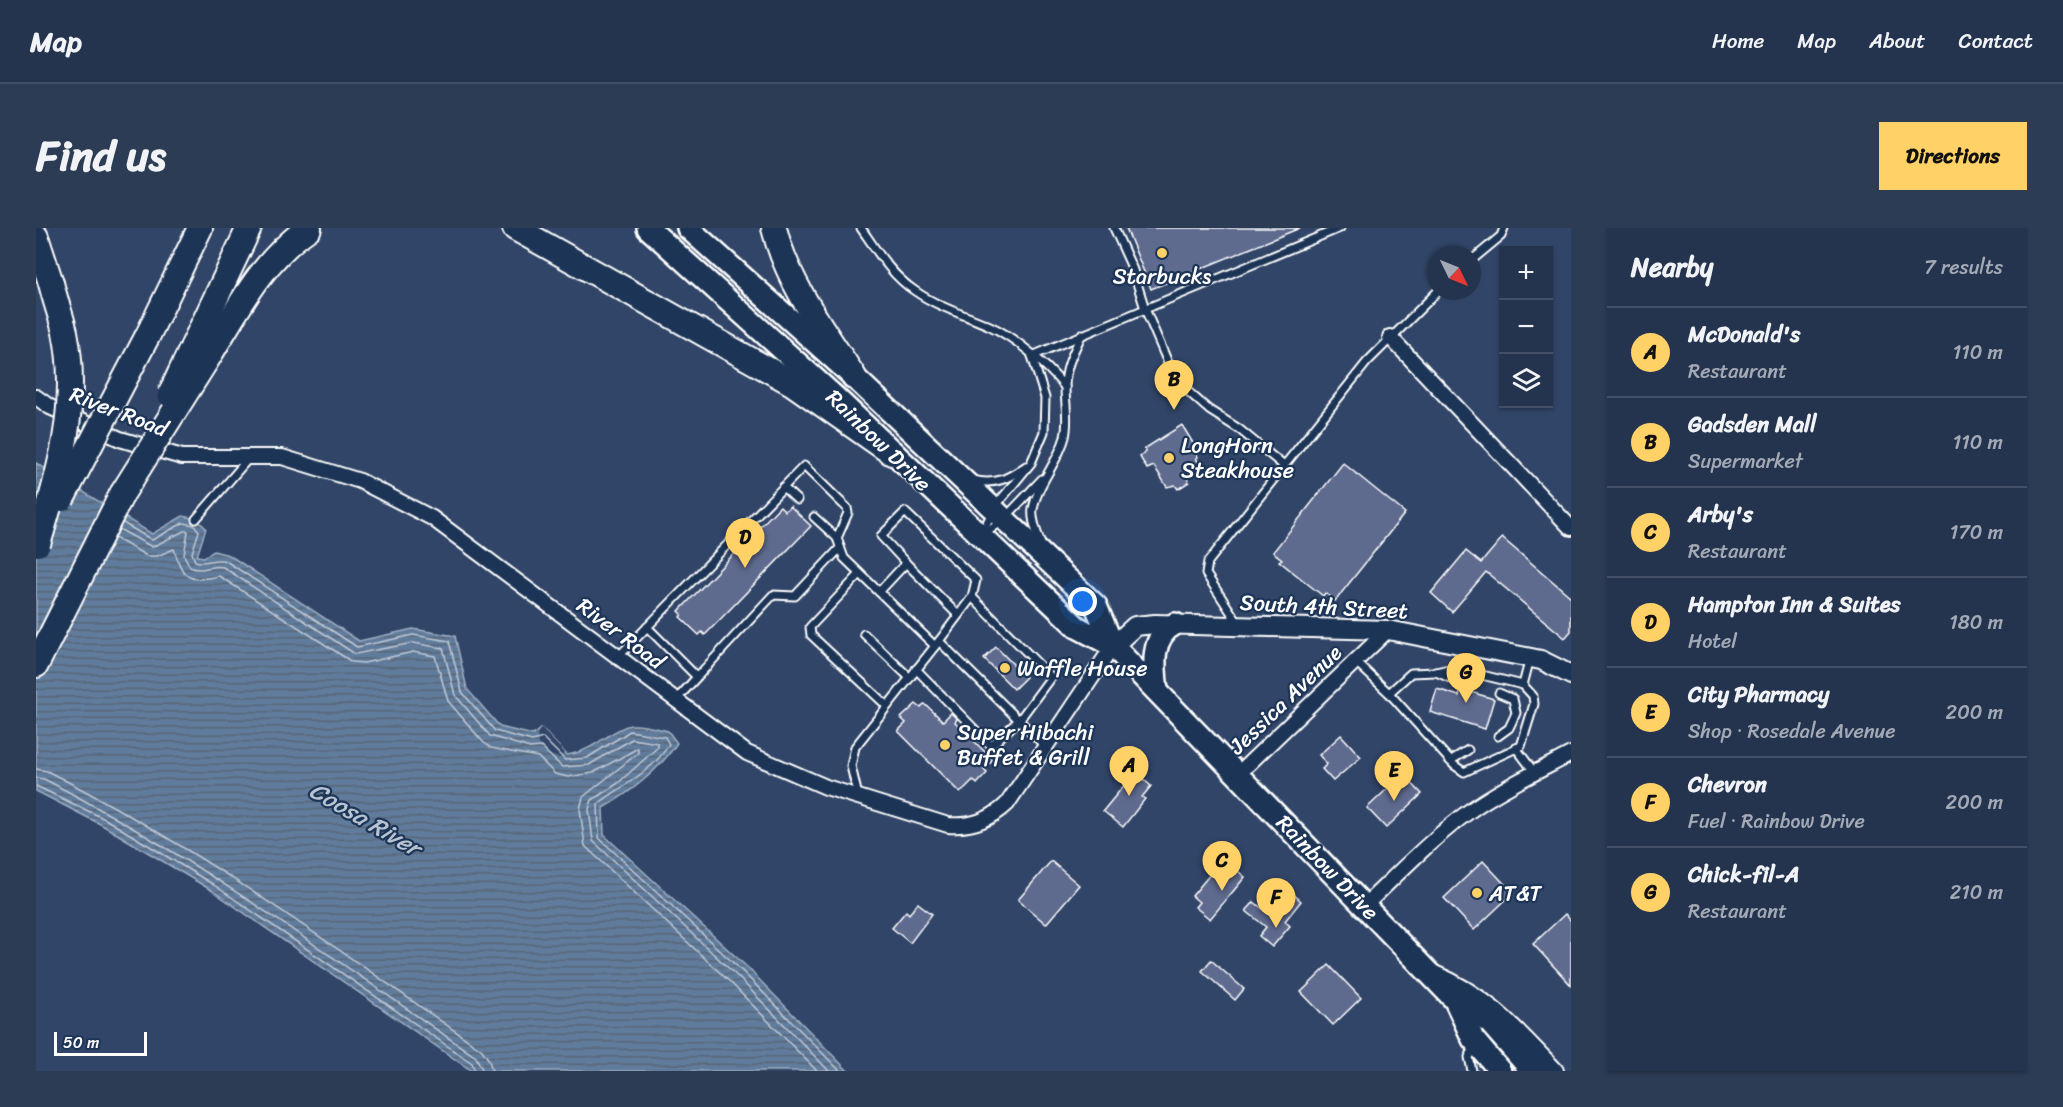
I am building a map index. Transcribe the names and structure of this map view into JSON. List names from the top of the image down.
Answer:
{
  "streets": {
    "main road": ["Rainbow Drive"],
    "street": ["River Road", "South 4th Street", "Jessica Avenue"]
  },
  "crossings": [
    ["River Road", "Rainbow Drive"],
    ["River Road", "South 4th Street"],
    ["Rainbow Drive", "South 4th Street"],
    ["Rainbow Drive", "Jessica Avenue"],
    ["South 4th Street", "Jessica Avenue"]
  ],
  "water": ["Coosa River"],
  "places": [
    "Starbucks",
    "LongHorn Steakhouse",
    "Waffle House",
    "Super Hibachi Buffet & Grill",
    "AT&T"
  ],
  "scale_bar": "50 m",
  "north": "bottom right",
  "page": {
    "header": "Map",
    "nav": [
      "Home",
      "Map",
      "About",
      "Contact"
    ],
    "title": "Find us",
    "buttons": "Directions",
    "heading": ["Nearby", "7 results"],
    "map_buttons": ["+", "−"],
    "list": [
      {
        "mark": "A",
        "name": "McDonald's",
        "note": "Restaurant",
        "value": "110 m"
      },
      {
        "mark": "B",
        "name": "Gadsden Mall",
        "note": "Supermarket",
        "value": "110 m"
      },
      {
        "mark": "C",
        "name": "Arby's",
        "note": "Restaurant",
        "value": "170 m"
      },
      {
        "mark": "D",
        "name": "Hampton Inn & Suites",
        "note": "Hotel",
        "value": "180 m"
      },
      {
        "mark": "E",
        "name": "City Pharmacy",
        "note": "Shop · Rosedale Avenue",
        "value": "200 m"
      },
      {
        "mark": "F",
        "name": "Chevron",
        "note": "Fuel · Rainbow Drive",
        "value": "200 m"
      },
      {
        "mark": "G",
        "name": "Chick-fil-A",
        "note": "Restaurant",
        "value": "210 m"
      }
    ],
    "pins": [
      "B",
      "D",
      "G",
      "A",
      "E",
      "C",
      "F"
    ],
    "scale": "50 m"
  }
}
